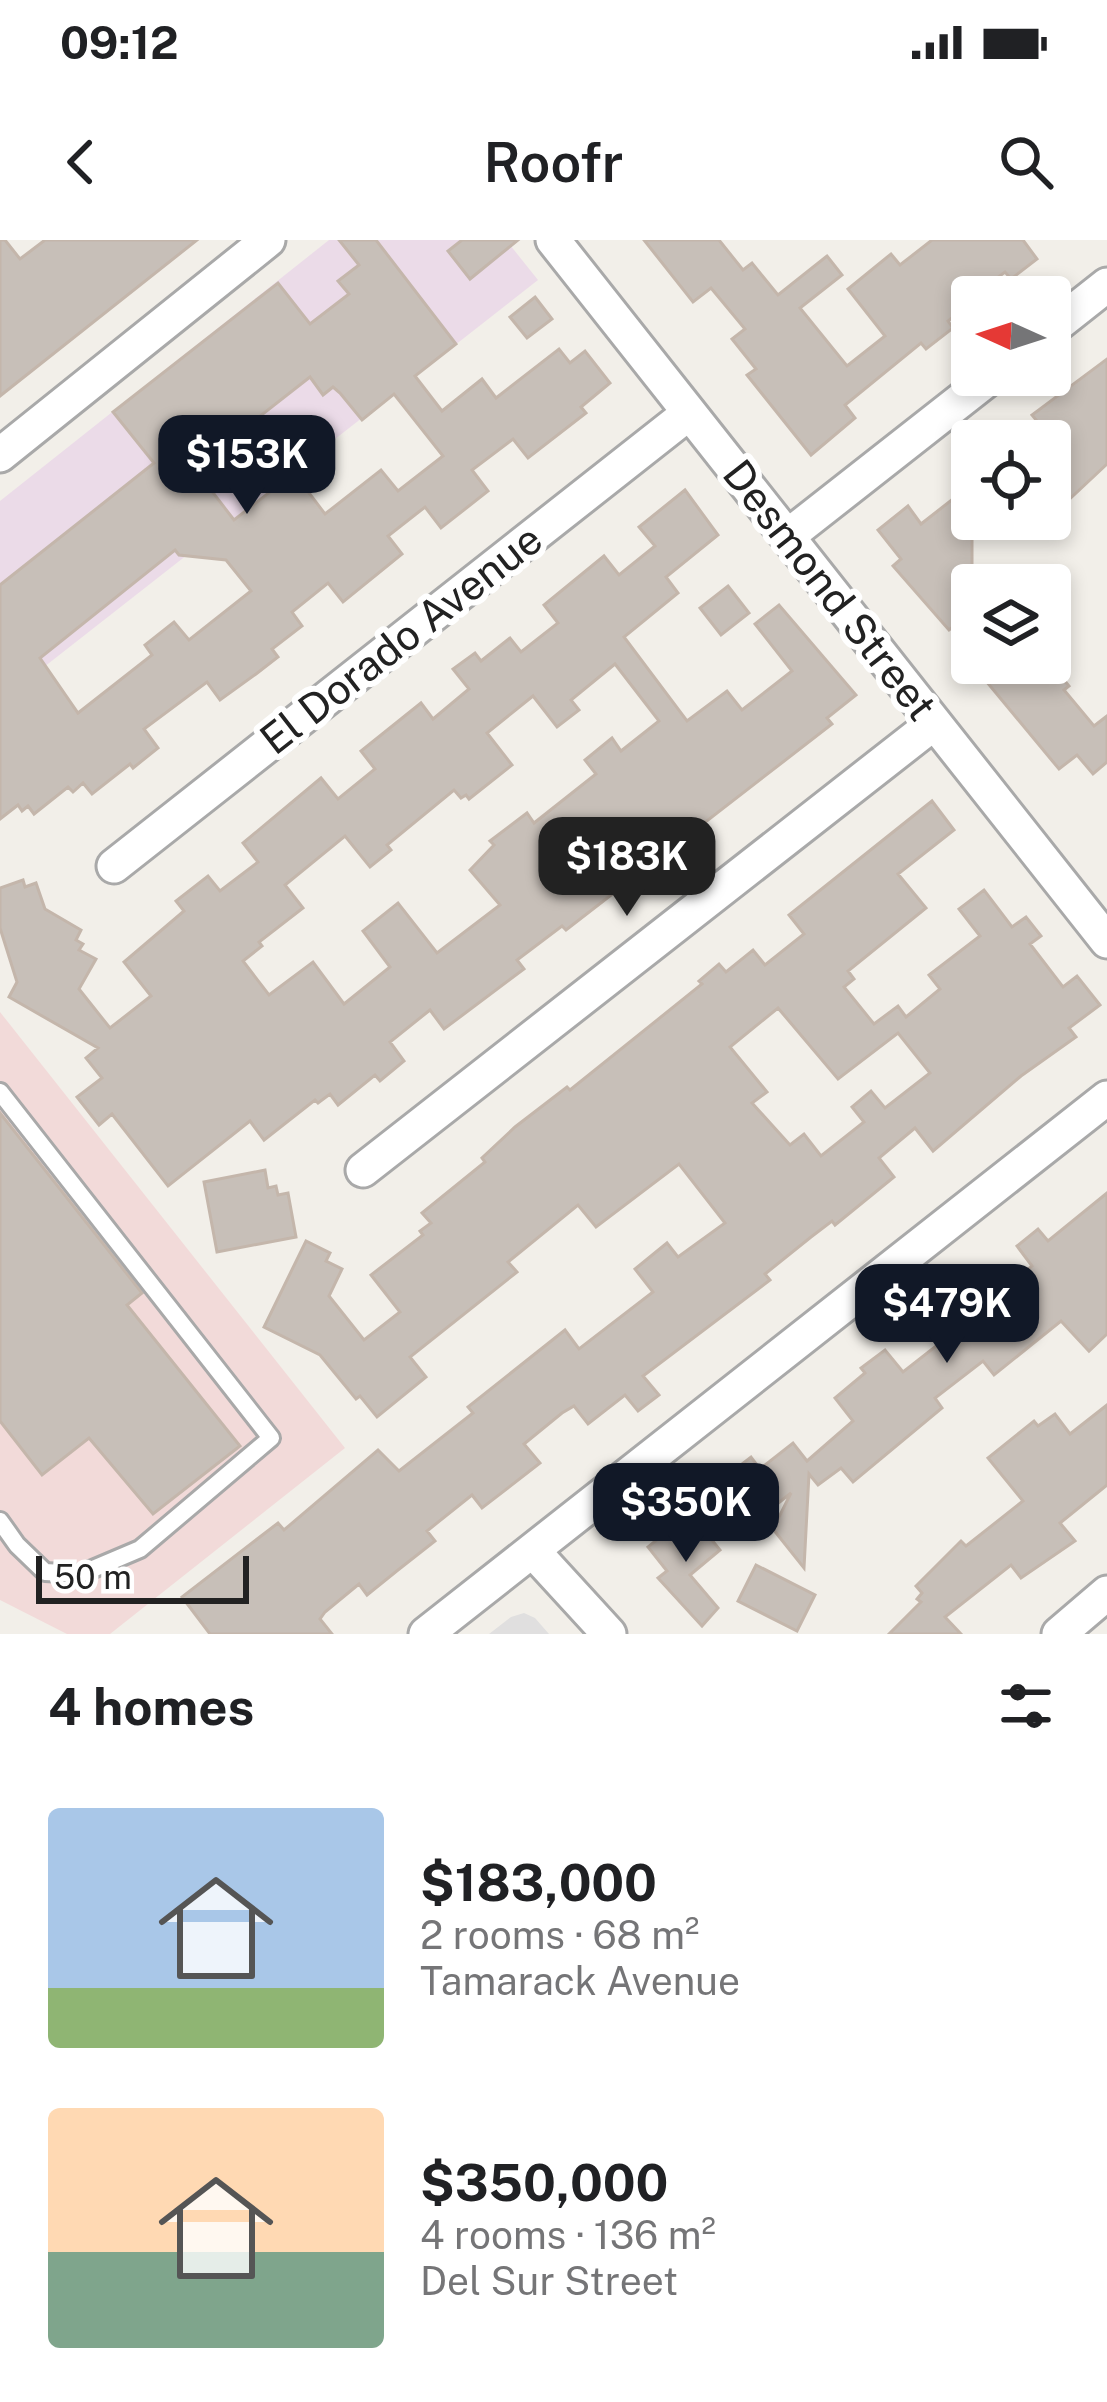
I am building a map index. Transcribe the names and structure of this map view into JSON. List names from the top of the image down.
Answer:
{
  "streets": {
    "street": ["Desmond Street", "El Dorado Avenue"]
  },
  "crossings": [
    ["Desmond Street", "El Dorado Avenue"]
  ],
  "scale_bar": "50 m",
  "north": "left",
  "page": {
    "status": "09:12",
    "header": "Roofr",
    "price": [
      "$153K",
      "$183K",
      "$479K",
      "$350K"
    ],
    "scale": "50 m",
    "heading": "4 homes",
    "list": [
      {
        "name": "$183,000",
        "note": "2 rooms · 68 m² · Tamarack Avenue"
      },
      {
        "name": "$350,000",
        "note": "4 rooms · 136 m² · Del Sur Street"
      }
    ]
  }
}
